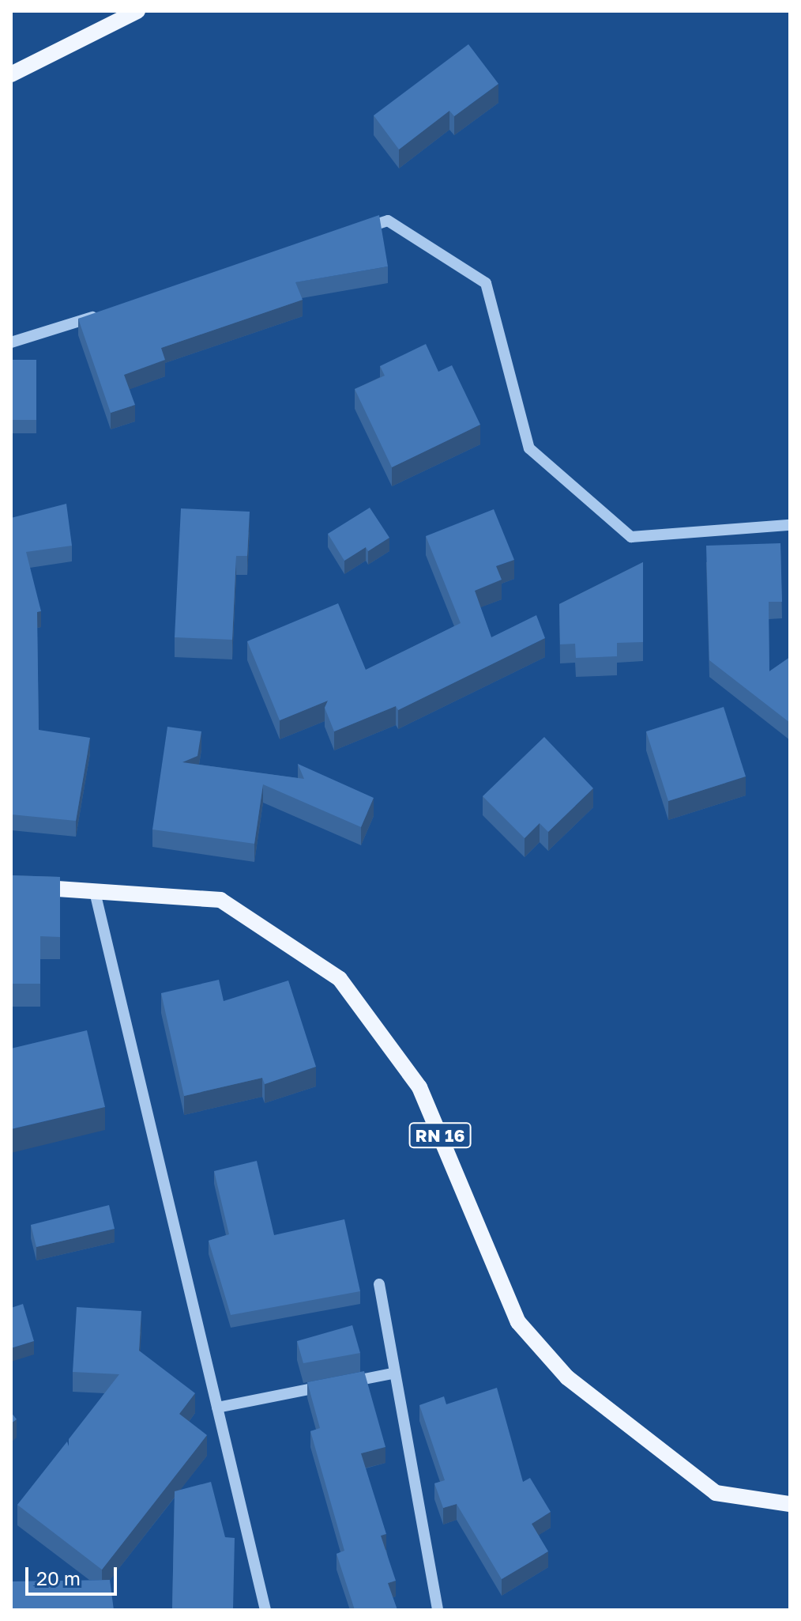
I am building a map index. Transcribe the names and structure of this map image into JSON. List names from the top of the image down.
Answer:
{
  "streets": {
    "main road": ["RN 16"]
  },
  "scale_bar": "20 m"
}
